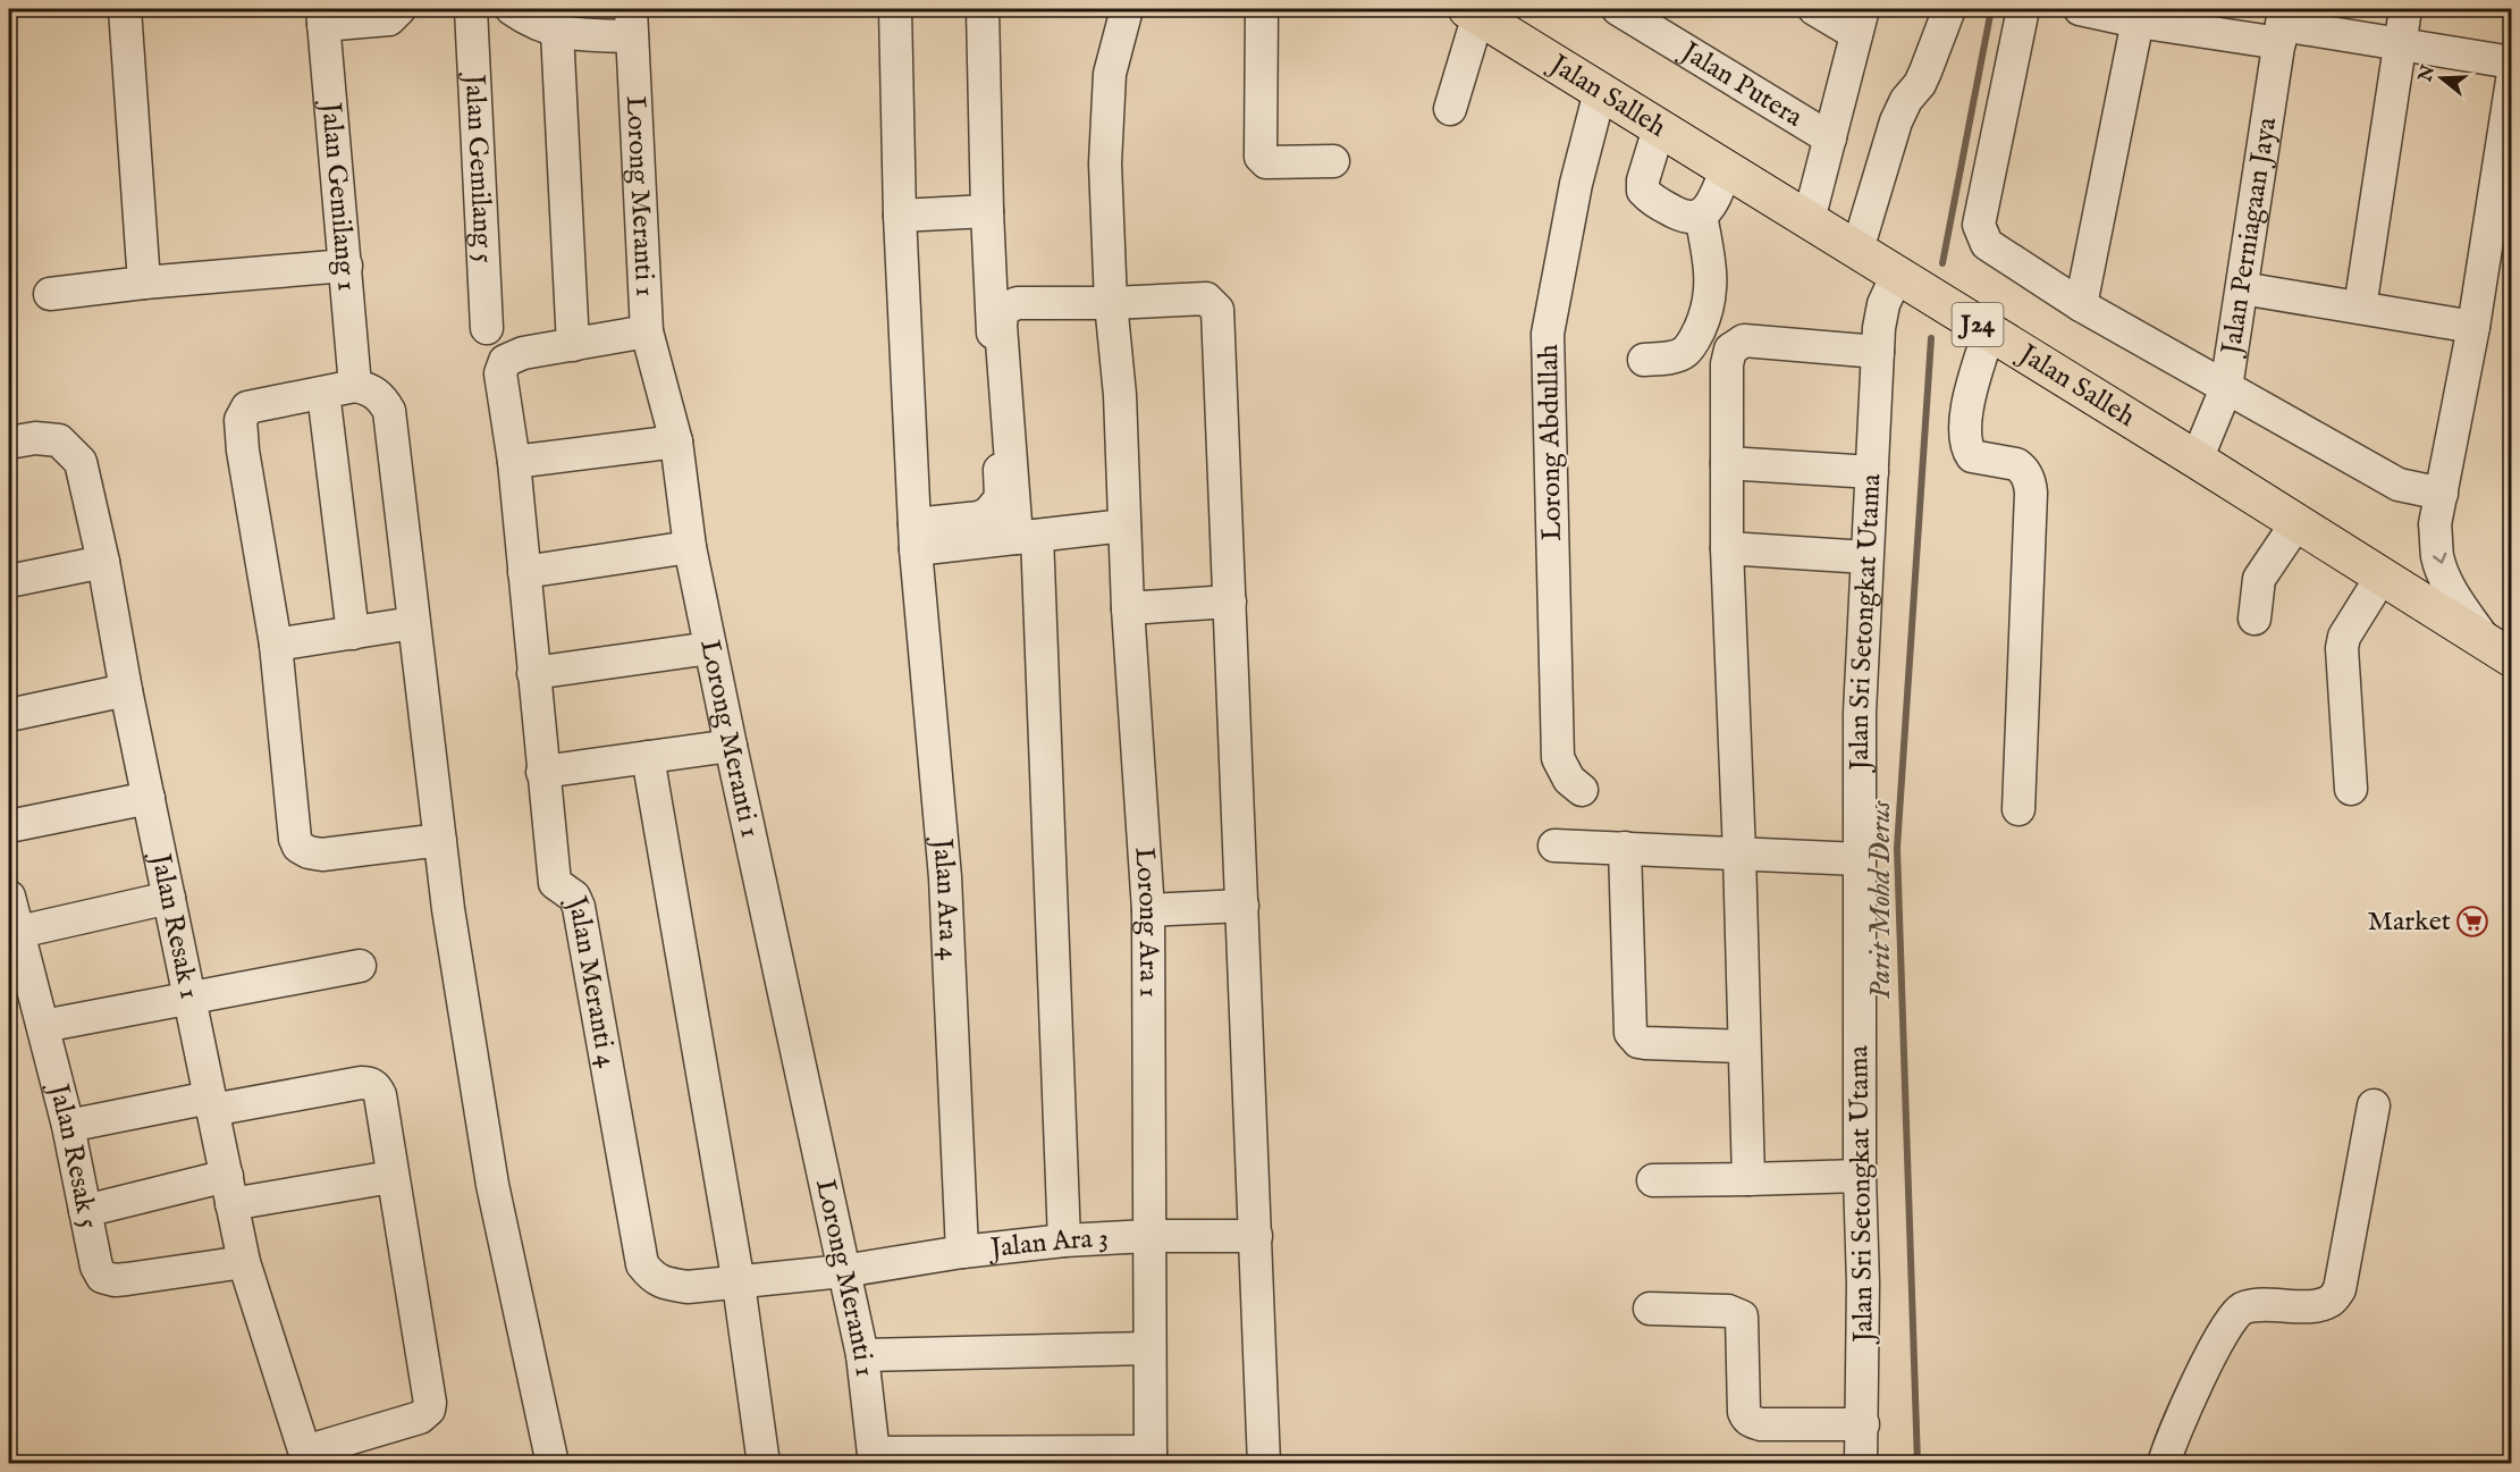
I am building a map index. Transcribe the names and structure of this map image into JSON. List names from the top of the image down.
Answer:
{
  "streets": {
    "main road": ["Jalan Salleh", "J24"],
    "street": [
      "Jalan Putera",
      "Jalan Gemilang 5",
      "Lorong Meranti 1",
      "Jalan Gemilang 1",
      "Jalan Perniagaan Jaya",
      "Lorong Abdullah",
      "Jalan Sri Setongkat Utama",
      "Jalan Ara 4",
      "Lorong Ara 1",
      "Jalan Resak 1",
      "Jalan Meranti 4",
      "Jalan Resak 5",
      "Jalan Ara 3"
    ]
  },
  "crossings": [
    ["Jalan Salleh", "Jalan Perniagaan Jaya"],
    ["Jalan Salleh", "Lorong Abdullah"],
    ["Jalan Salleh", "Jalan Sri Setongkat Utama"],
    ["Lorong Meranti 1", "Jalan Meranti 4"],
    ["Lorong Meranti 1", "Jalan Ara 3"],
    ["Jalan Ara 4", "Jalan Ara 3"],
    ["Lorong Ara 1", "Jalan Ara 3"],
    ["Jalan Resak 1", "Jalan Resak 5"],
    ["Jalan Meranti 4", "Jalan Ara 3"]
  ],
  "water": ["Parit Mohd Derus"],
  "places": {
    "supermarket": ["Market"]
  },
  "north": "left"
}
